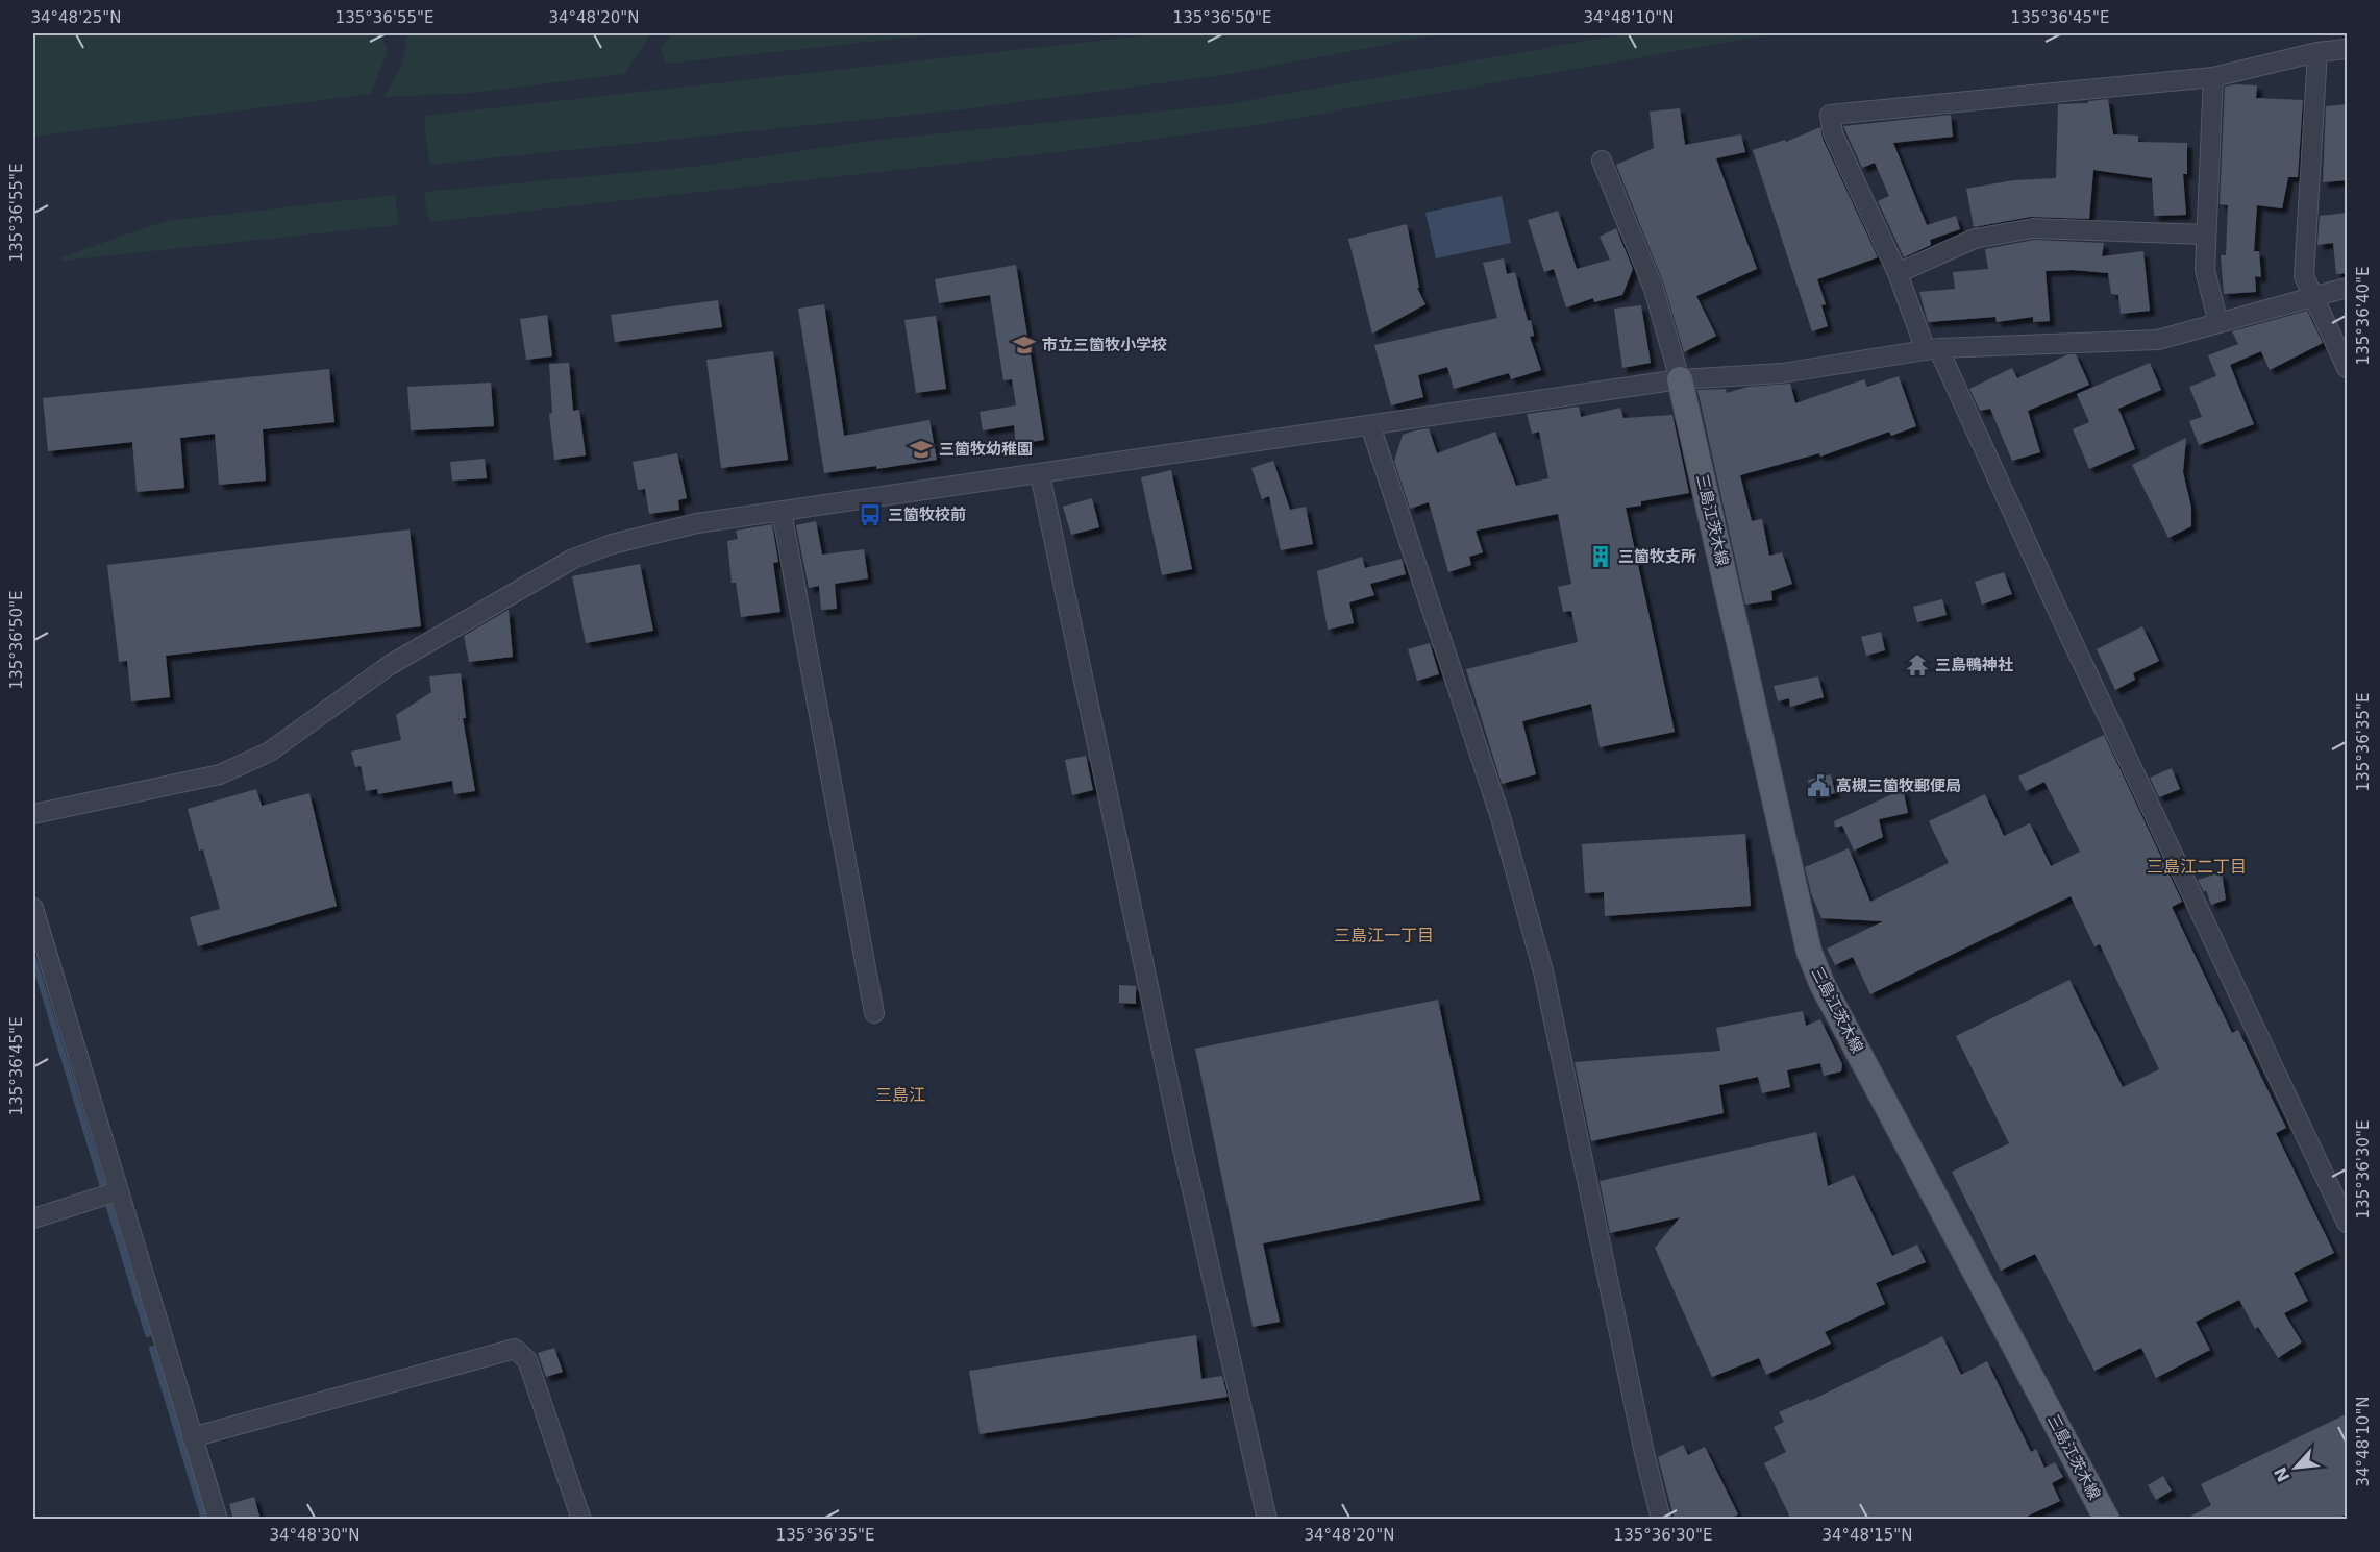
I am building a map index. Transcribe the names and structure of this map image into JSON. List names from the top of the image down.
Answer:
{
  "streets": {
    "main road": ["三島江茨木線"]
  },
  "districts": ["三島江二丁目", "三島江一丁目", "三島江"],
  "places": {
    "school or university": ["市立三箇牧小学校", "三箇牧幼稚園"],
    "bus stop": ["三箇牧校前"],
    "building": ["三箇牧支所"],
    "temple": ["三島鴨神社"],
    "public building": ["高槻三箇牧郵便局"]
  },
  "north": "bottom left",
  "coordinates": [
    "34°48'25\"N",
    "135°36'55\"E",
    "34°48'20\"N",
    "135°36'50\"E",
    "34°48'10\"N",
    "135°36'45\"E",
    "135°36'40\"E",
    "135°36'35\"E",
    "135°36'30\"E",
    "34°48'30\"N",
    "34°48'15\"N"
  ]
}
